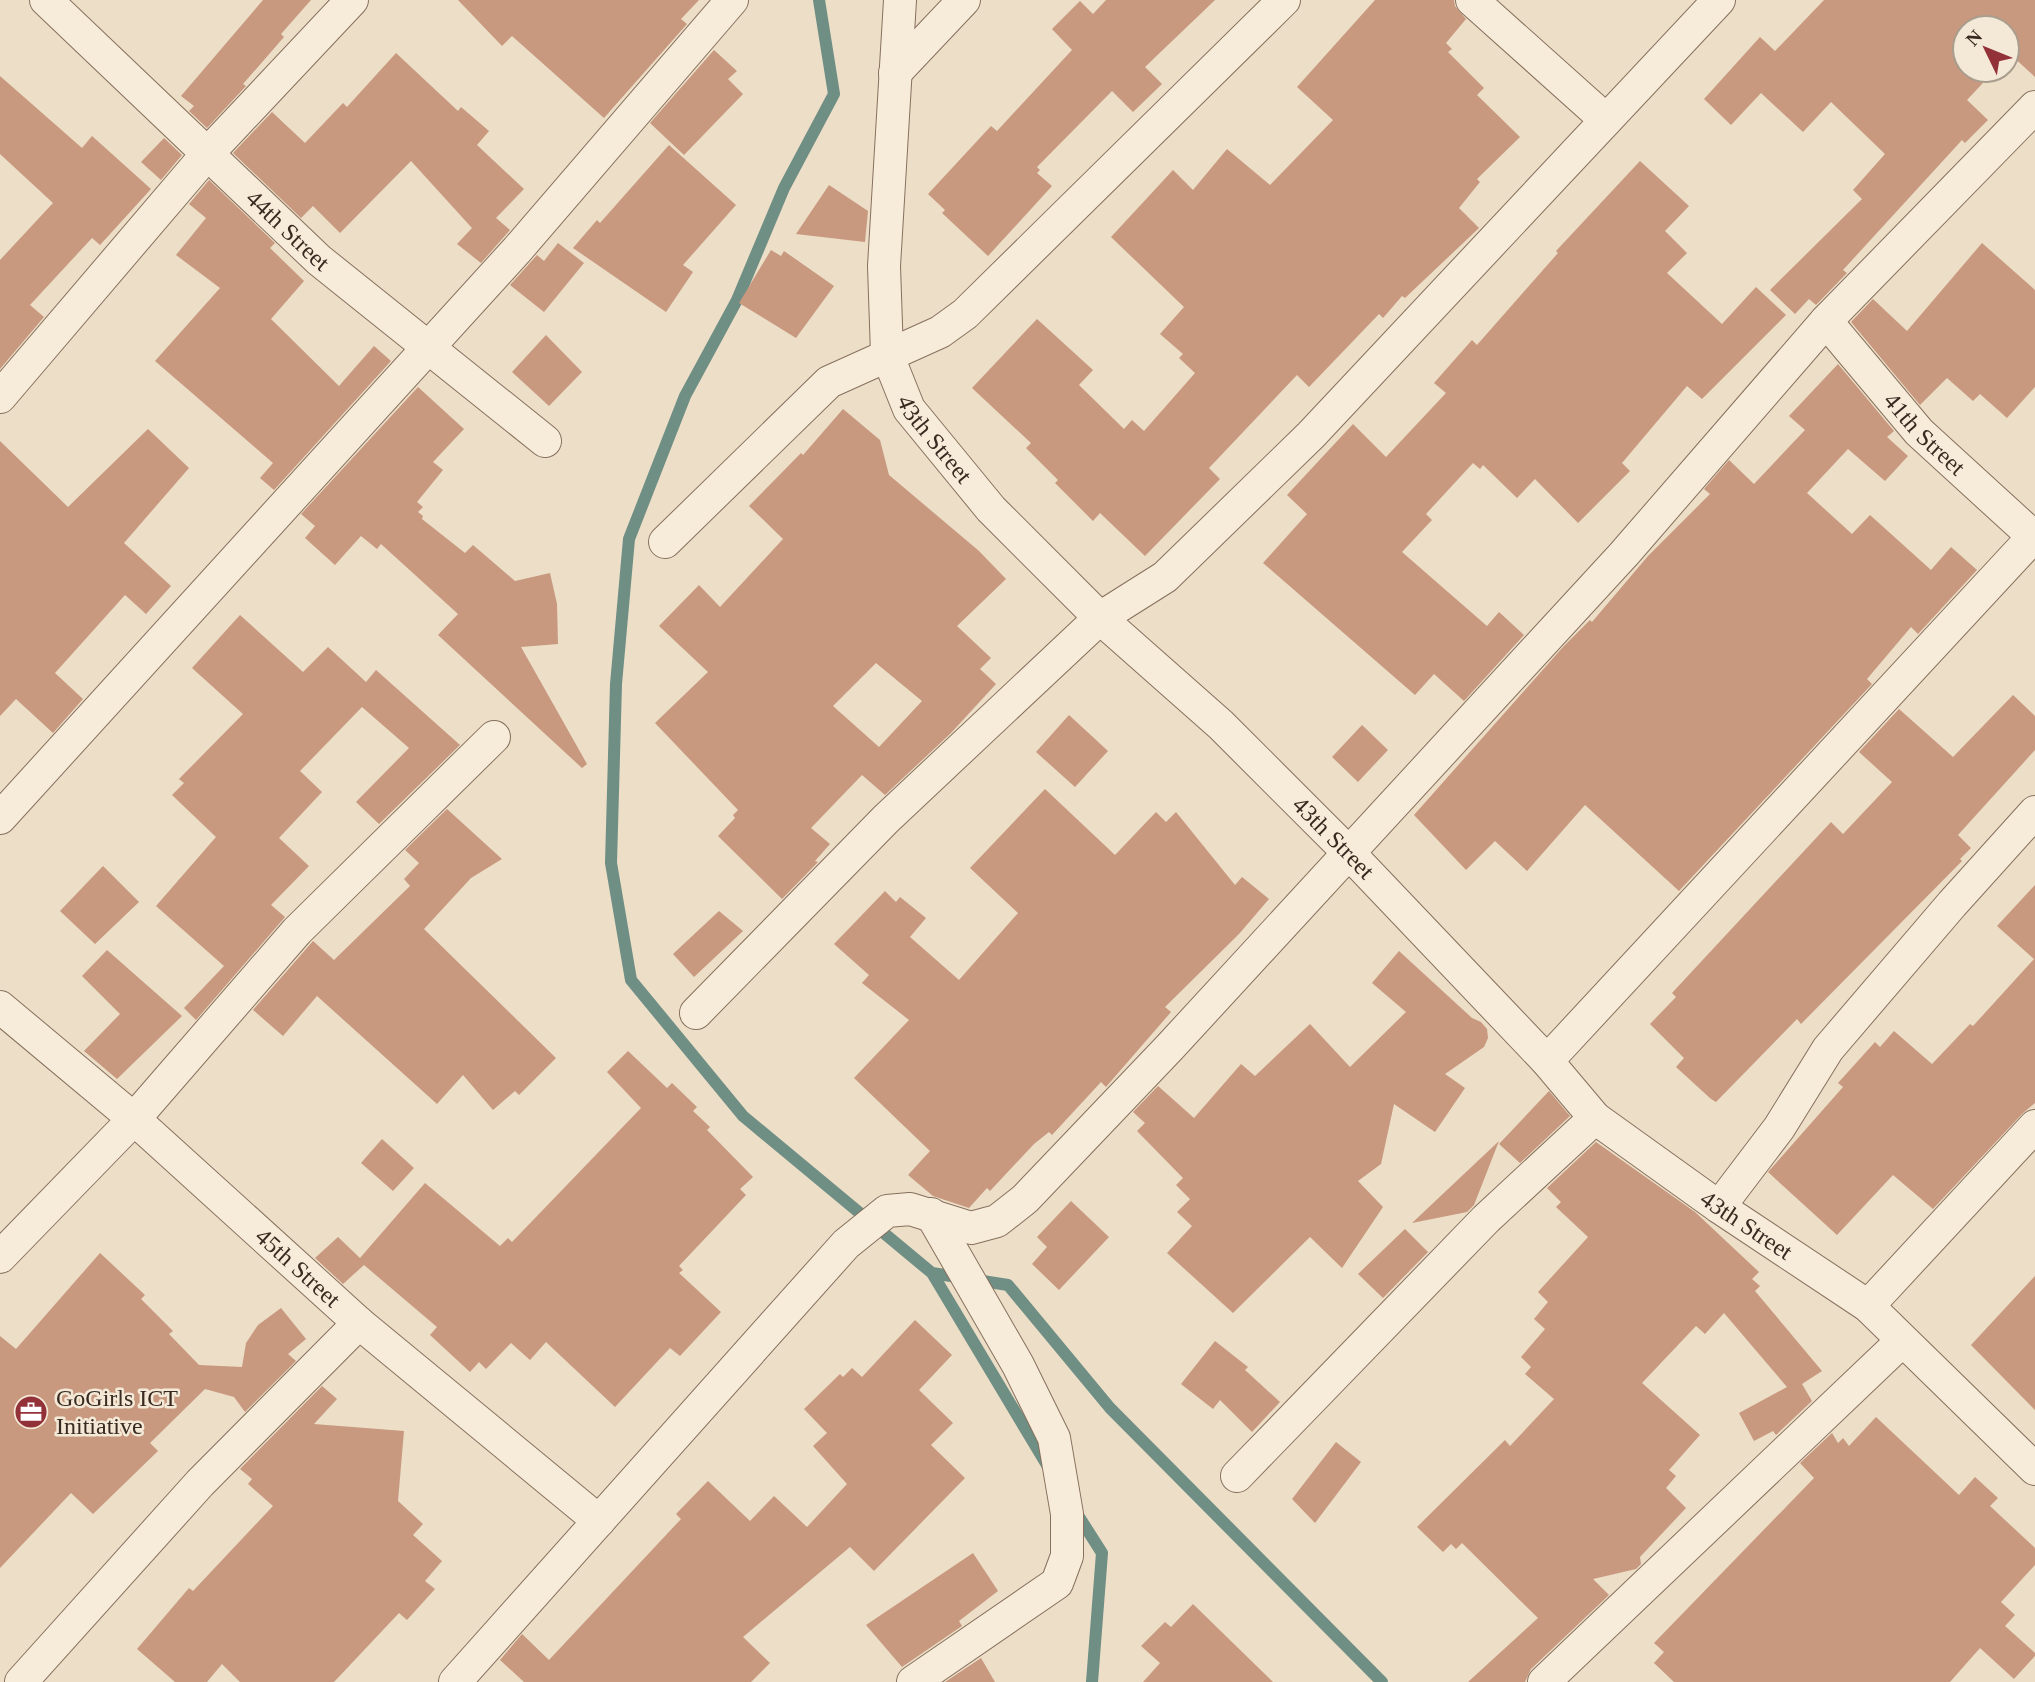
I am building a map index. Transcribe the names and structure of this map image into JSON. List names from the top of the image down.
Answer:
{
  "streets": {
    "street": [
      "44th Street",
      "41th Street",
      "43th Street",
      "45th Street"
    ]
  },
  "places": {
    "office": ["GoGirls ICT Initiative"]
  },
  "north": "top left"
}
